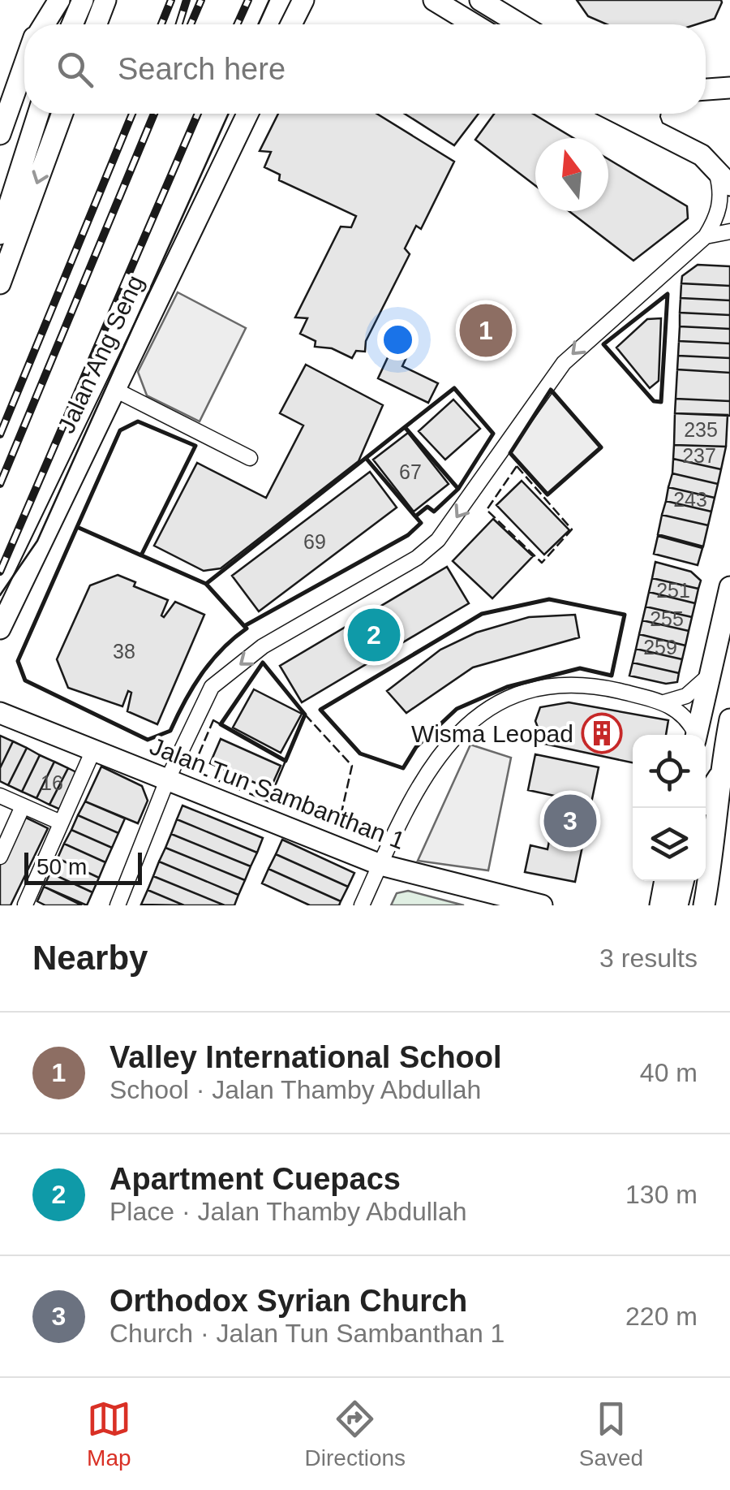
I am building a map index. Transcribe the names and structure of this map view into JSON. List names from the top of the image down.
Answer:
{
  "streets": {
    "main road": ["Jalan Ang Seng", "Jalan Tun Sambanthan 1"]
  },
  "places": {
    "building": ["Wisma Leopad"]
  },
  "house_numbers": [
    "235",
    "237",
    "67",
    "243",
    "69",
    "251",
    "255",
    "259",
    "38",
    "16"
  ],
  "scale_bar": "50 m",
  "north": "top",
  "page": {
    "search": "Search here",
    "pins": ["1", "2", "3"],
    "scale": "50 m",
    "heading": ["Nearby", "3 results"],
    "list": [
      {
        "mark": "1",
        "name": "Valley International School",
        "note": "School · Jalan Thamby Abdullah",
        "value": "40 m"
      },
      {
        "mark": "2",
        "name": "Apartment Cuepacs",
        "note": "Place · Jalan Thamby Abdullah",
        "value": "130 m"
      },
      {
        "mark": "3",
        "name": "Orthodox Syrian Church",
        "note": "Church · Jalan Tun Sambanthan 1",
        "value": "220 m"
      }
    ],
    "nav": ["Map", "Directions", "Saved"]
  }
}
